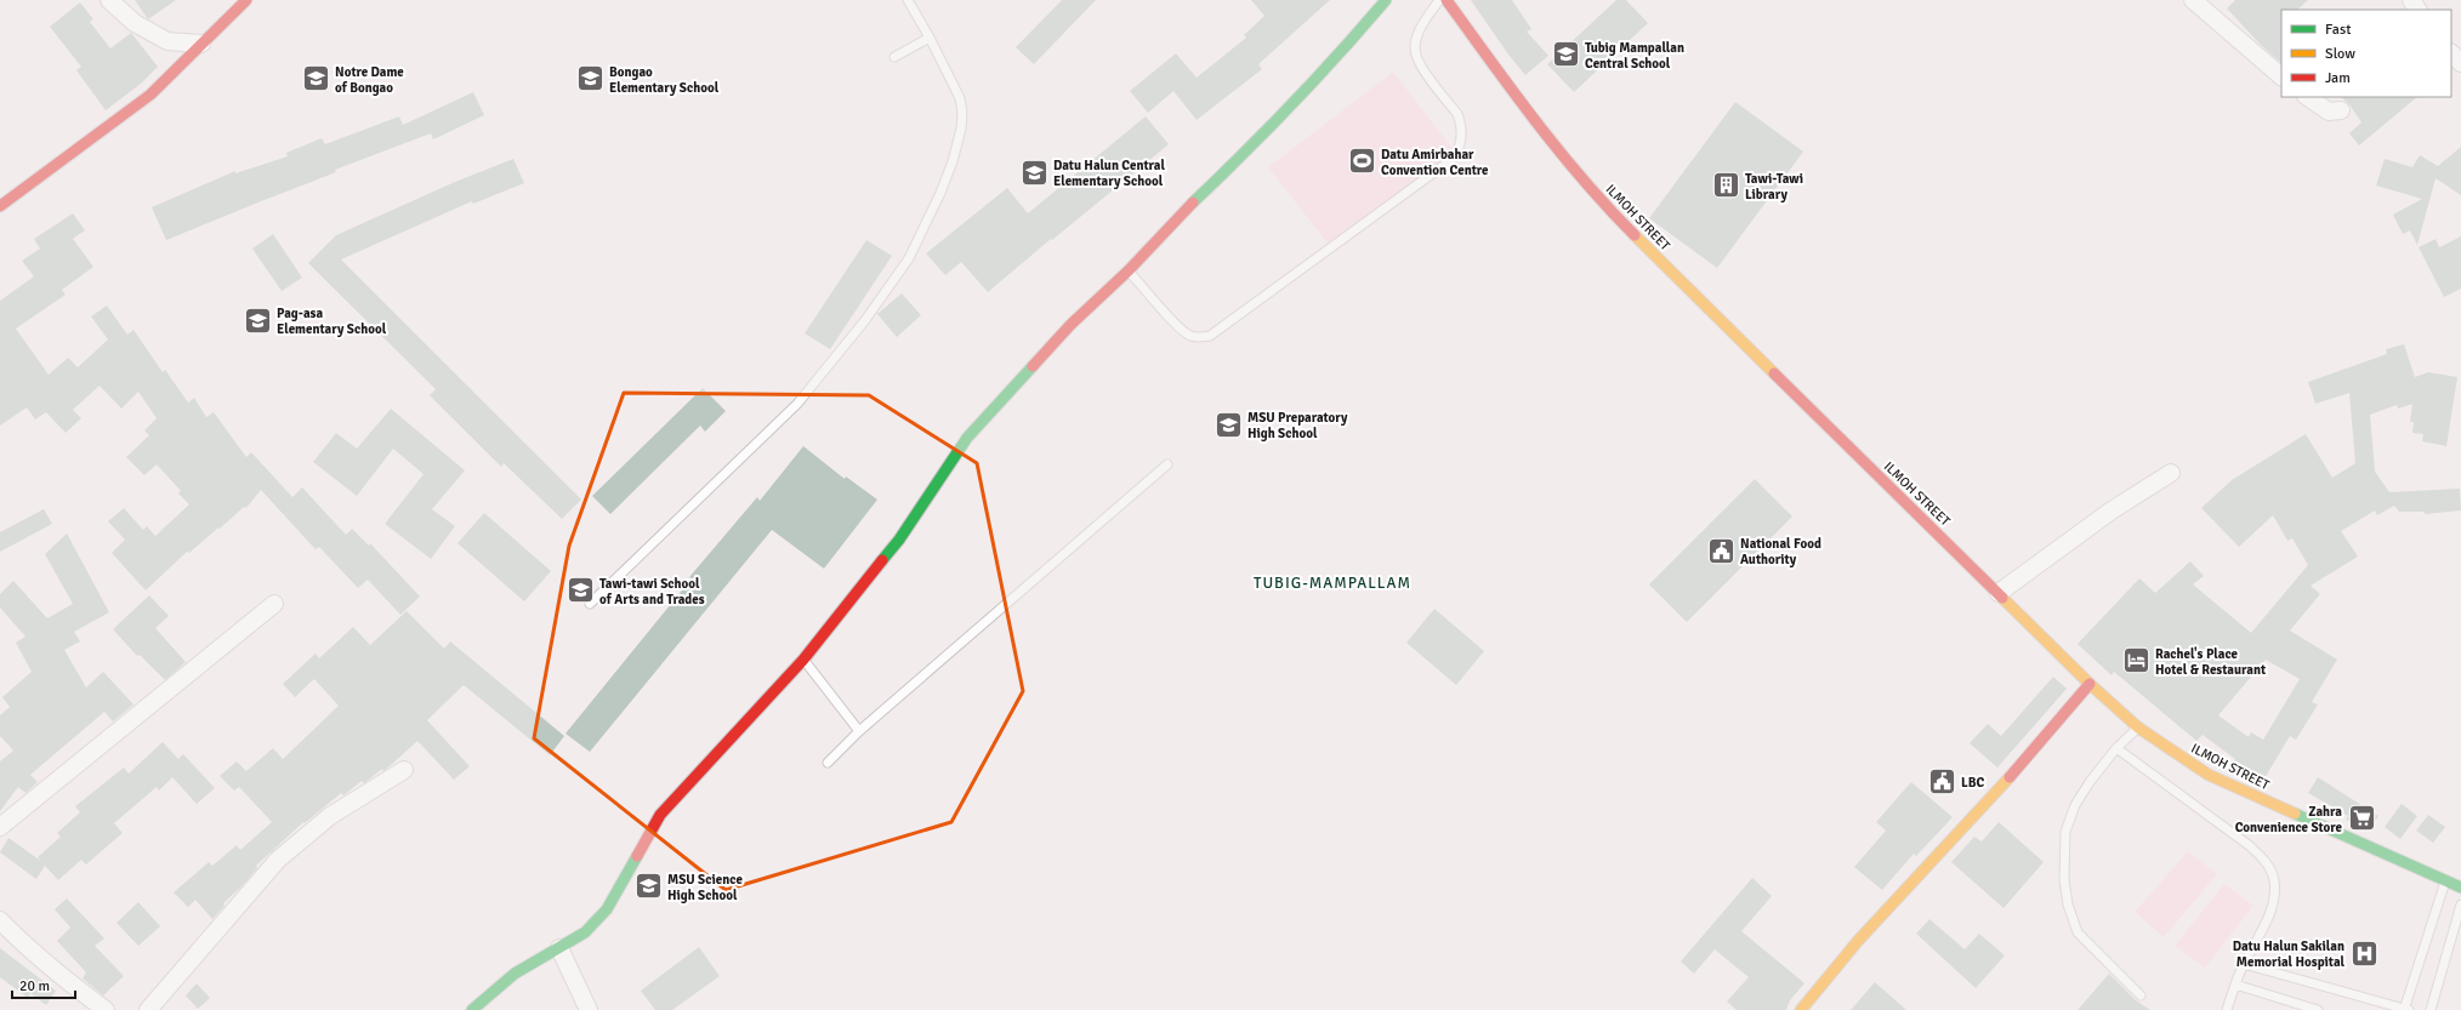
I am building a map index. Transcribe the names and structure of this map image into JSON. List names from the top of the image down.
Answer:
{
  "streets": {
    "street": ["ILMOH STREET"]
  },
  "districts": ["TUBIG-MAMPALLAM"],
  "places": {
    "school or university": [
      "Tubig Mampallan Central School",
      "Notre Dame of Bongao",
      "Bongao Elementary School",
      "Datu Halun Central Elementary School",
      "Pag-asa Elementary School",
      "MSU Preparatory High School",
      "Tawi-tawi School of Arts and Trades",
      "MSU Science High School"
    ],
    "sports": ["Datu Amirbahar Convention Centre"],
    "building": ["Tawi-Tawi Library"],
    "public building": ["National Food Authority", "LBC"],
    "hotel": ["Rachel's Place Hotel & Restaurant"],
    "supermarket": ["Zahra Convenience Store"],
    "hospital": ["Datu Halun Sakilan Memorial Hospital"]
  },
  "legend": ["Fast", "Slow", "Jam"],
  "scale_bar": "20 m"
}
